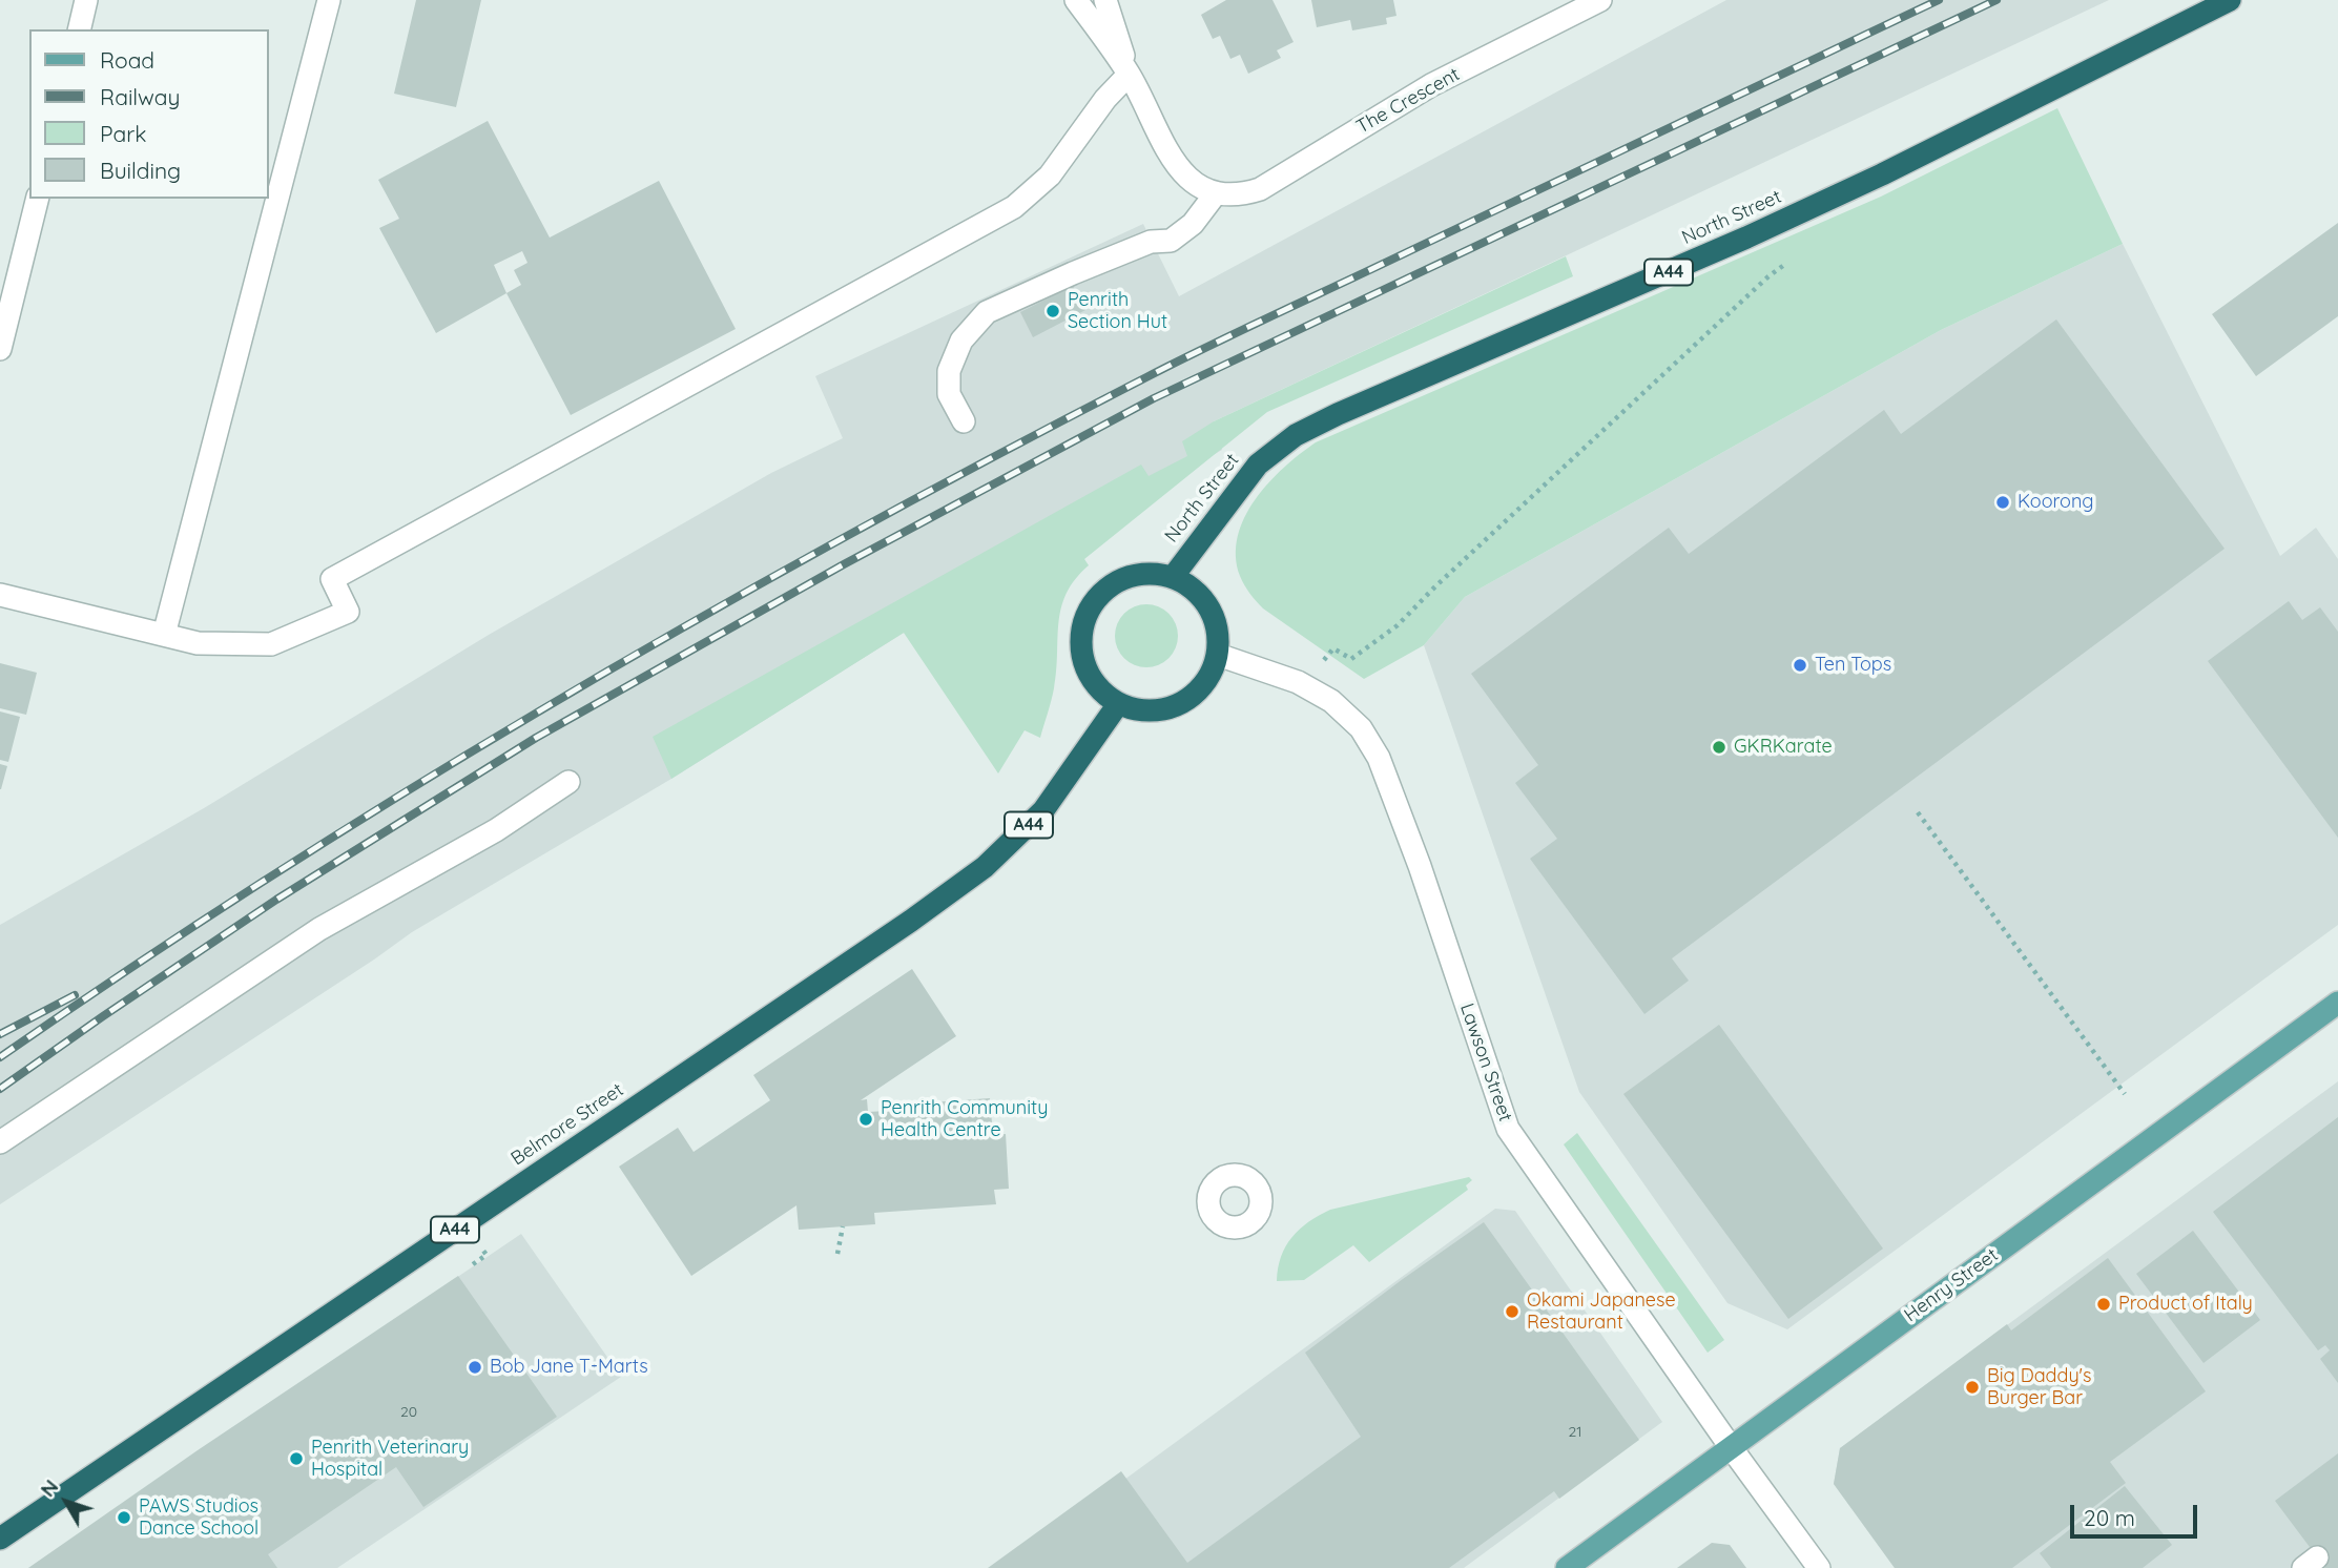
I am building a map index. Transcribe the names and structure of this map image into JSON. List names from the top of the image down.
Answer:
{
  "streets": {
    "highway": ["North Street", "A44", "Belmore Street"],
    "main road": ["Henry Street"],
    "street": ["The Crescent", "Lawson Street"]
  },
  "crossings": [
    ["North Street", "Lawson Street"],
    ["North Street", "Belmore Street"],
    ["Lawson Street", "Belmore Street"],
    ["Lawson Street", "Henry Street"]
  ],
  "places": [
    "Penrith Section Hut",
    "Koorong",
    "Ten Tops",
    "GKRKarate",
    "Penrith Community Health Centre",
    "Product of Italy",
    "Okami Japanese Restaurant",
    "Bob Jane T-Marts",
    "Big Daddy's Burger Bar",
    "Penrith Veterinary Hospital",
    "PAWS Studios Dance School"
  ],
  "house_numbers": ["20", "21"],
  "legend": [
    "Road",
    "Railway",
    "Park",
    "Building"
  ],
  "scale_bar": "20 m",
  "north": "top left"
}
